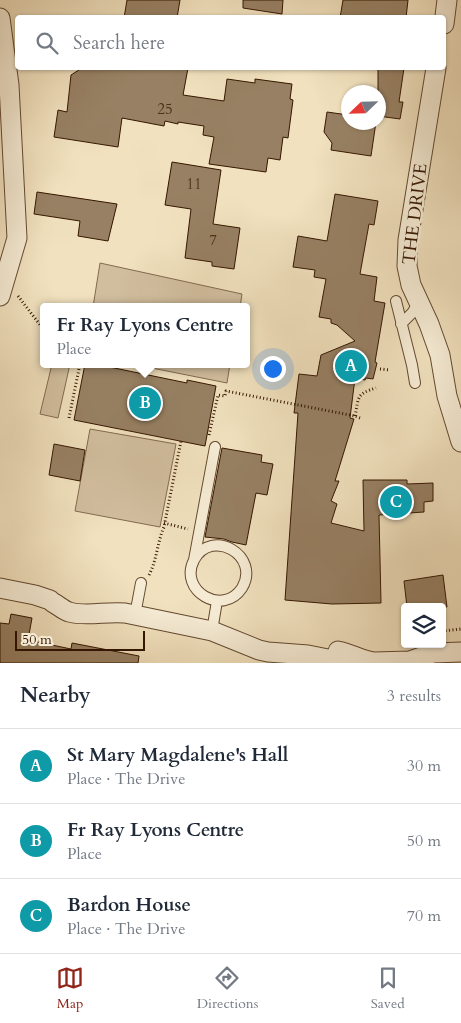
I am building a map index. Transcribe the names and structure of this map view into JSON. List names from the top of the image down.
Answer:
{
  "streets": {
    "street": ["THE DRIVE"]
  },
  "house_numbers": ["25", "11", "7"],
  "scale_bar": "50 m",
  "north": "bottom left",
  "page": {
    "search": "Search here",
    "popup": ["Fr Ray Lyons Centre", "Place"],
    "pins": ["A", "B", "C"],
    "scale": "50 m",
    "heading": ["Nearby", "3 results"],
    "list": [
      {
        "mark": "A",
        "name": "St Mary Magdalene's Hall",
        "note": "Place · The Drive",
        "value": "30 m"
      },
      {
        "mark": "B",
        "name": "Fr Ray Lyons Centre",
        "note": "Place",
        "value": "50 m"
      },
      {
        "mark": "C",
        "name": "Bardon House",
        "note": "Place · The Drive",
        "value": "70 m"
      }
    ],
    "nav": ["Map", "Directions", "Saved"]
  }
}
